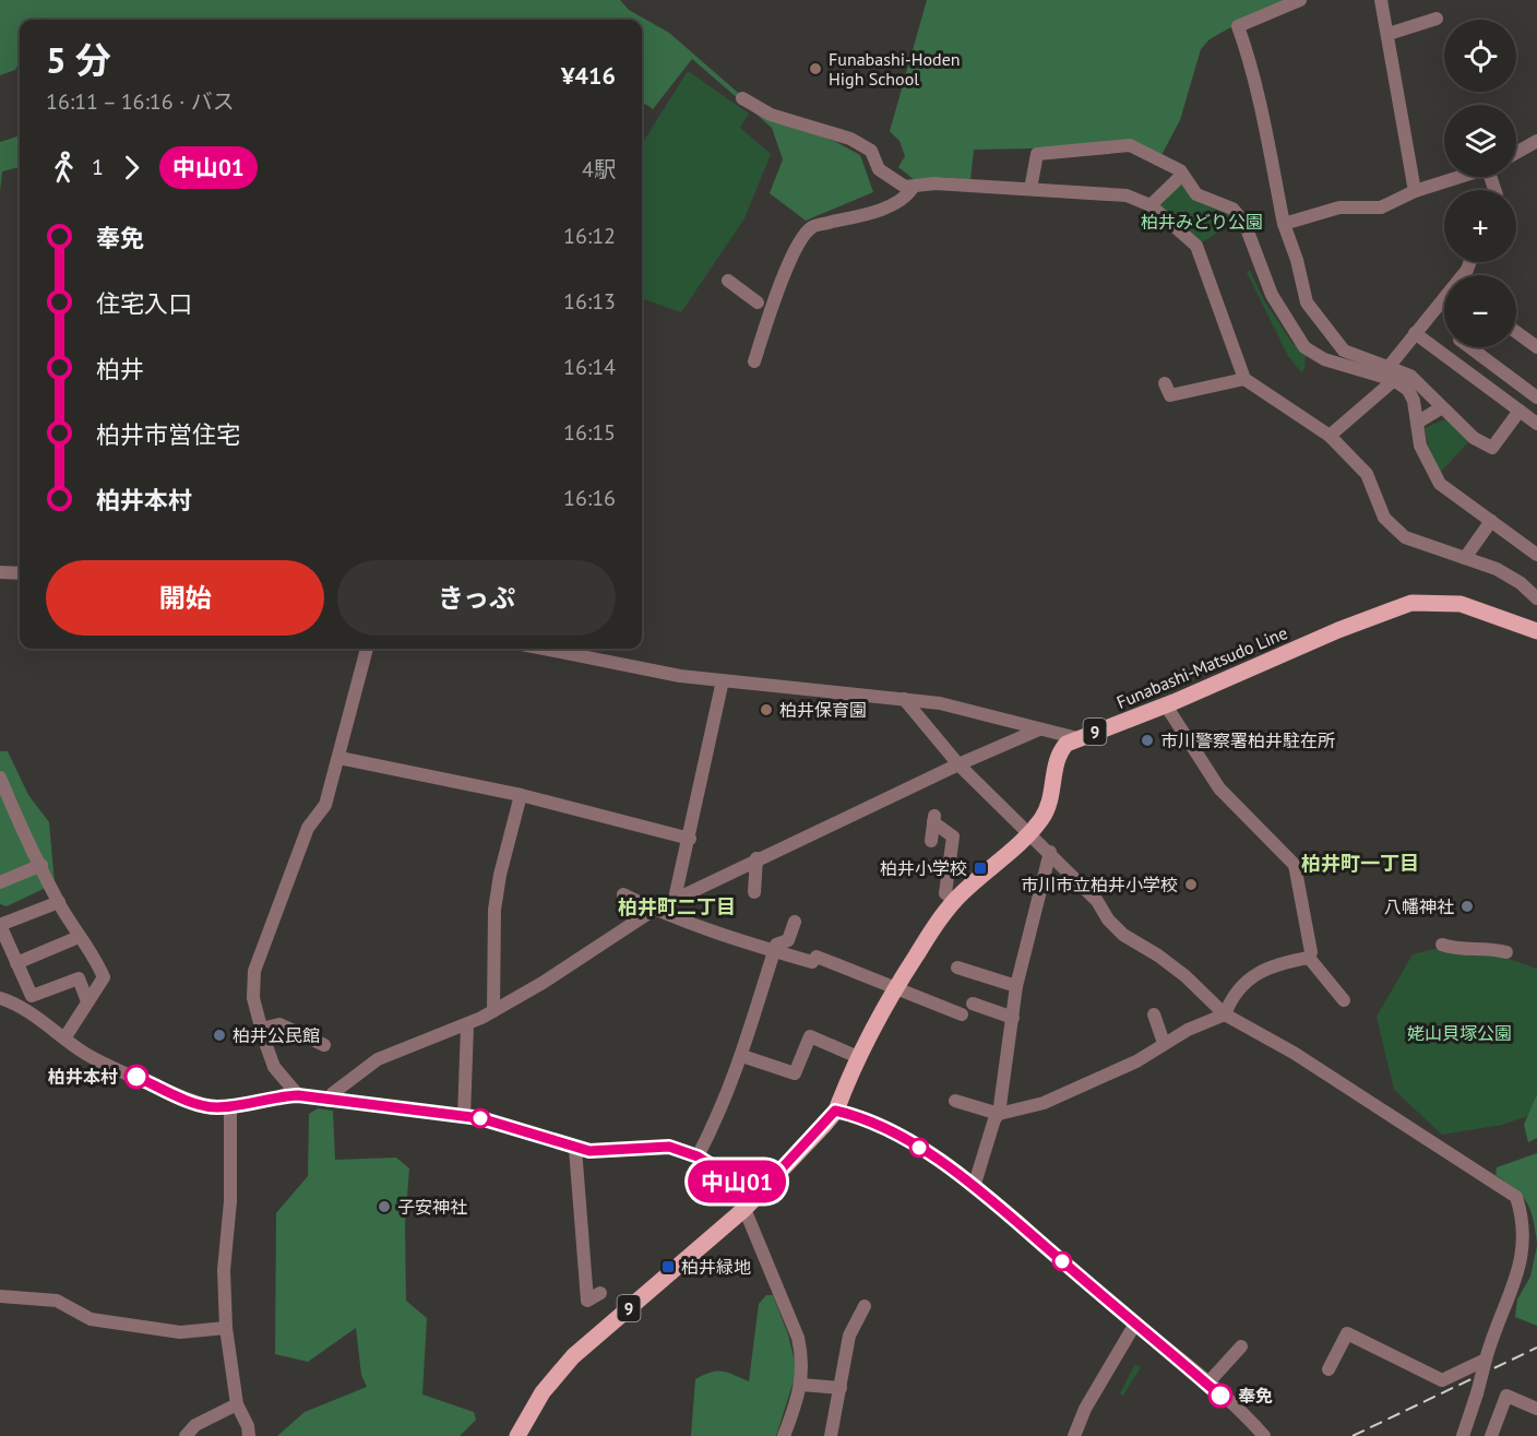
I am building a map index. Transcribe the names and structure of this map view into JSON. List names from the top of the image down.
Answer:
{
  "streets": {
    "main road": ["Funabashi-Matsudo Line", "9"]
  },
  "districts": ["柏井町一丁目", "柏井町二丁目"],
  "parks": ["柏井みどり公園", "姥山貝塚公園"],
  "places": {
    "other": [
      "Funabashi-Hoden High School",
      "柏井保育園",
      "市川警察署柏井駐在所",
      "市川市立柏井小学校",
      "八幡神社",
      "柏井公民館",
      "柏井本村",
      "子安神社",
      "奉免"
    ],
    "transit": ["柏井小学校", "柏井緑地"]
  },
  "lines": ["bus line 中山01"],
  "page": {
    "on_map": "中山01",
    "map_buttons": ["+", "−"],
    "heading": ["5 分", "16:11 – 16:16 · バス", "¥416"],
    "legs": ["1", "中山01", "4駅"],
    "list": [
      {
        "name": "奉免",
        "value": "16:12"
      },
      {
        "name": "住宅入口",
        "value": "16:13"
      },
      {
        "name": "柏井",
        "value": "16:14"
      },
      {
        "name": "柏井市営住宅",
        "value": "16:15"
      },
      {
        "name": "柏井本村",
        "value": "16:16"
      }
    ],
    "buttons": ["開始", "きっぷ"]
  }
}
